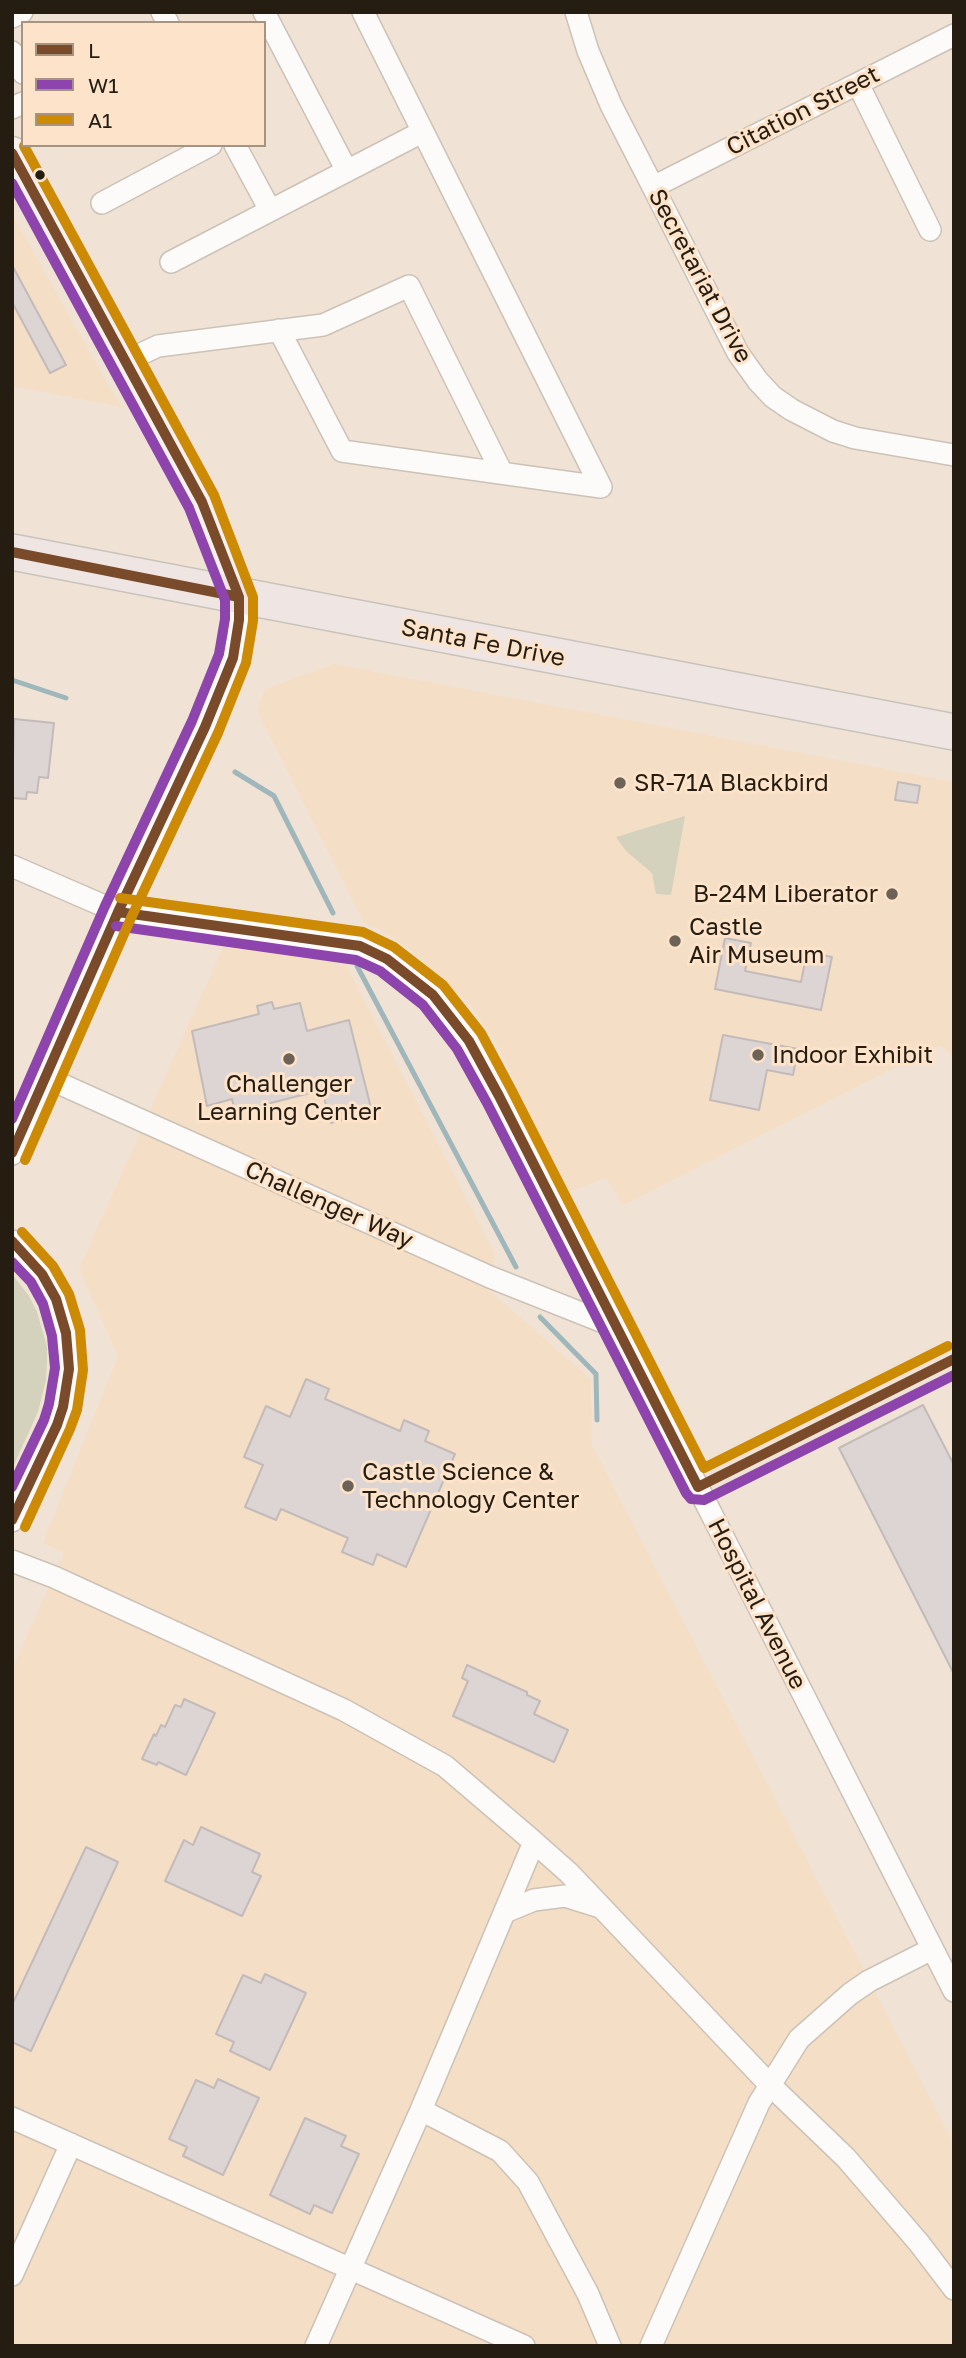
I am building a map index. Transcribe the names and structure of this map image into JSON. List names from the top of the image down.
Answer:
{
  "streets": {
    "main road": ["Santa Fe Drive"],
    "street": [
      "Citation Street",
      "Secretariat Drive",
      "Challenger Way",
      "Hospital Avenue"
    ]
  },
  "crossings": [
    ["Citation Street", "Secretariat Drive"],
    ["Challenger Way", "Hospital Avenue"]
  ],
  "places": [
    "SR-71A Blackbird",
    "B-24M Liberator",
    "Castle Air Museum",
    "Indoor Exhibit",
    "Challenger Learning Center",
    "Castle Science & Technology Center"
  ],
  "lines": ["transit line A1", "transit line L", "transit line W1"],
  "legend": ["L", "W1", "A1"]
}
